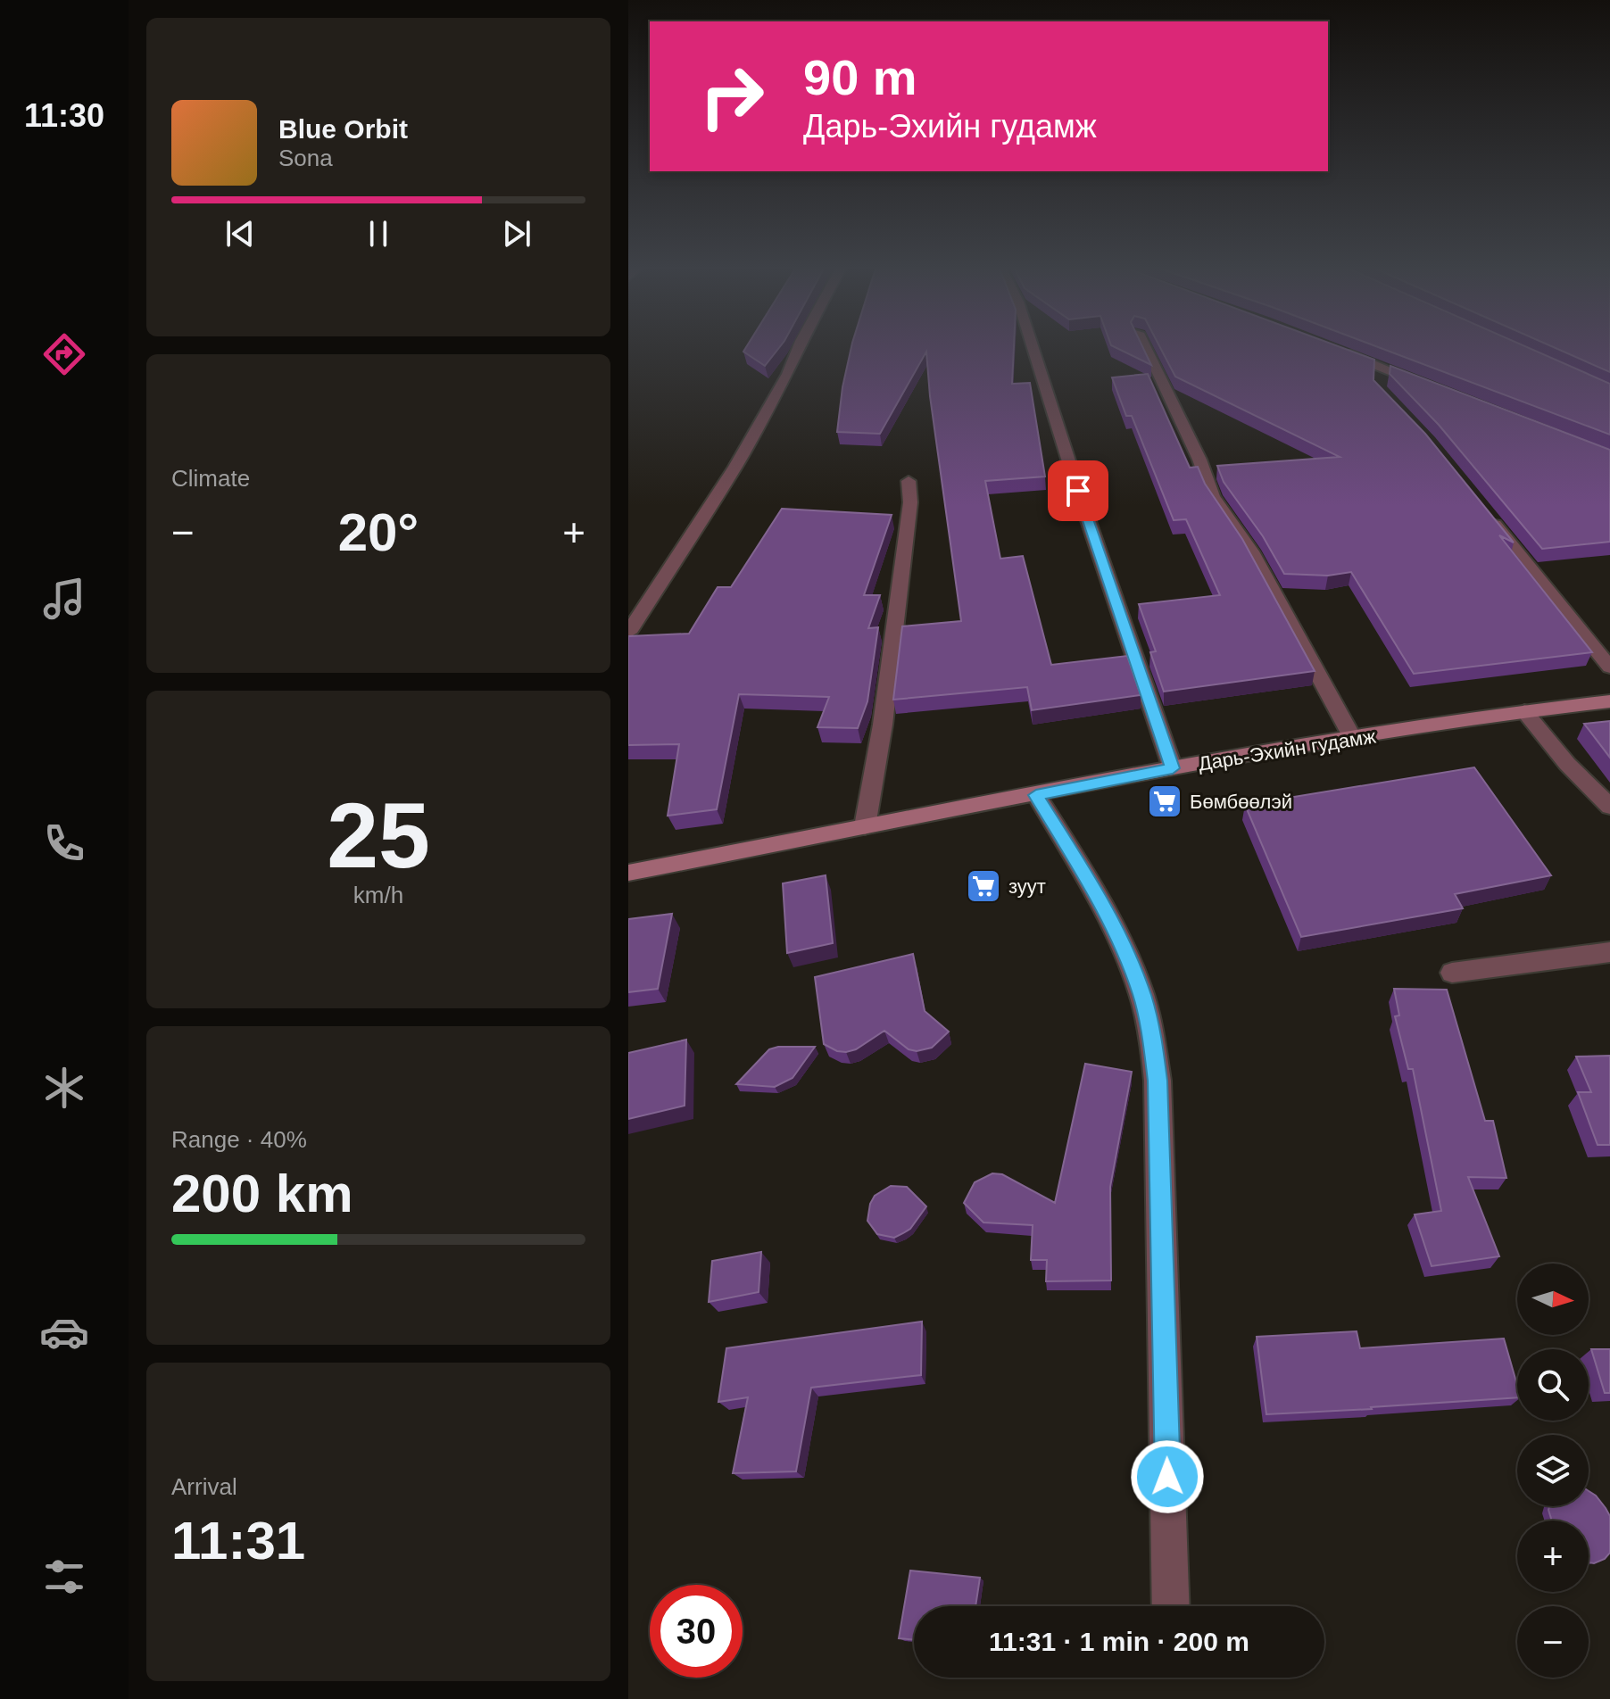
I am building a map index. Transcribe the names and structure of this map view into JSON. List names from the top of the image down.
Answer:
{
  "streets": {
    "main road": ["Дарь-Эхийн гудамж"]
  },
  "places": {
    "supermarket": ["Бөмбөөлэй", "зуут"]
  },
  "north": "right",
  "page": {
    "tabs": "11:30",
    "turn": ["90 m", "Дарь-Эхийн гудамж"],
    "song": ["Blue Orbit", "Sona"],
    "tile": [
      "Climate",
      ["25", "km/h"],
      ["Range · 40%", "200 km"],
      ["Arrival", "11:31"]
    ],
    "heat": ["−", "20°", "+"],
    "map_buttons": ["+", "−"],
    "limit": "30",
    "trip": "11:31 · 1 min · 200 m"
  }
}
